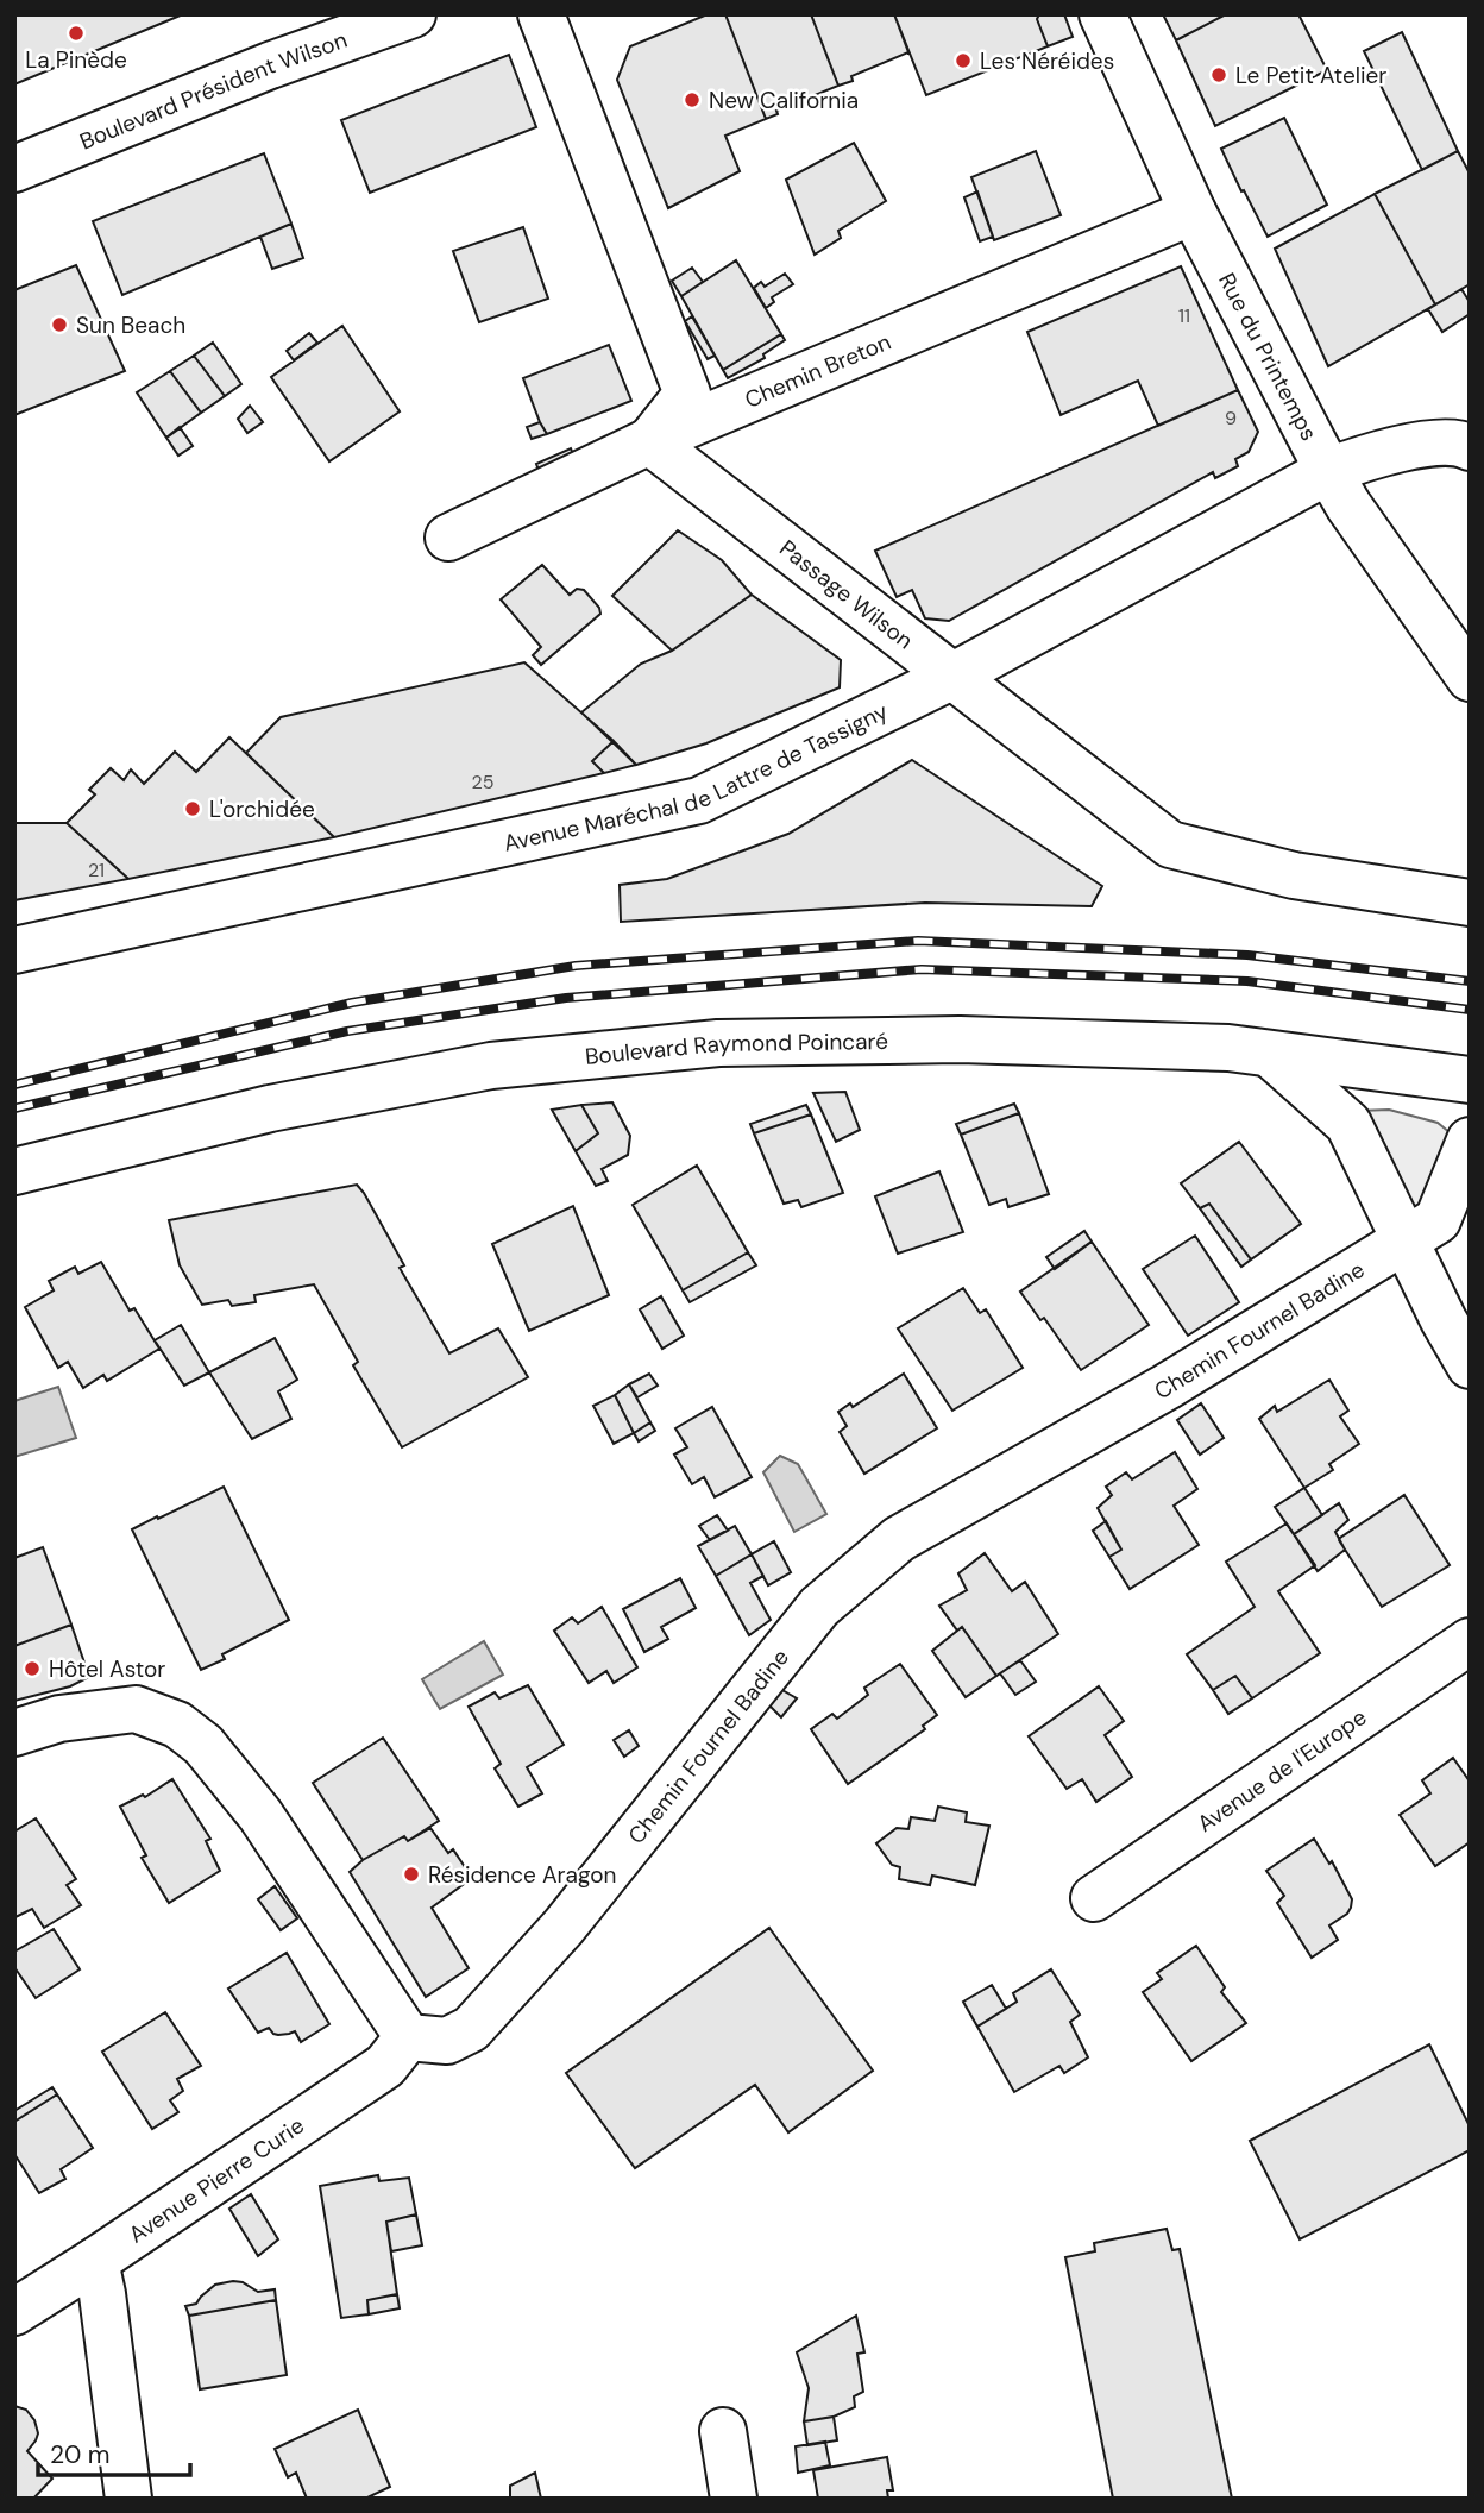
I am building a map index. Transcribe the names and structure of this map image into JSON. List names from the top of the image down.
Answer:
{
  "streets": {
    "street": [
      "Boulevard Président Wilson",
      "Rue du Printemps",
      "Chemin Breton",
      "Passage Wilson",
      "Avenue Maréchal de Lattre de Tassigny",
      "Boulevard Raymond Poincaré",
      "Chemin Fournel Badine",
      "Avenue de l'Europe",
      "Avenue Pierre Curie"
    ]
  },
  "crossings": [
    ["Rue du Printemps", "Chemin Breton"],
    ["Rue du Printemps", "Avenue Maréchal de Lattre de Tassigny"],
    ["Chemin Breton", "Passage Wilson"],
    ["Passage Wilson", "Avenue Maréchal de Lattre de Tassigny"],
    ["Chemin Fournel Badine", "Avenue Pierre Curie"]
  ],
  "places": [
    "La Pinède",
    "Les Néréides",
    "Le Petit Atelier",
    "New California",
    "Sun Beach",
    "L'orchidée",
    "Hôtel Astor",
    "Résidence Aragon"
  ],
  "house_numbers": [
    "11",
    "9",
    "25",
    "21"
  ],
  "scale_bar": "20 m"
}
